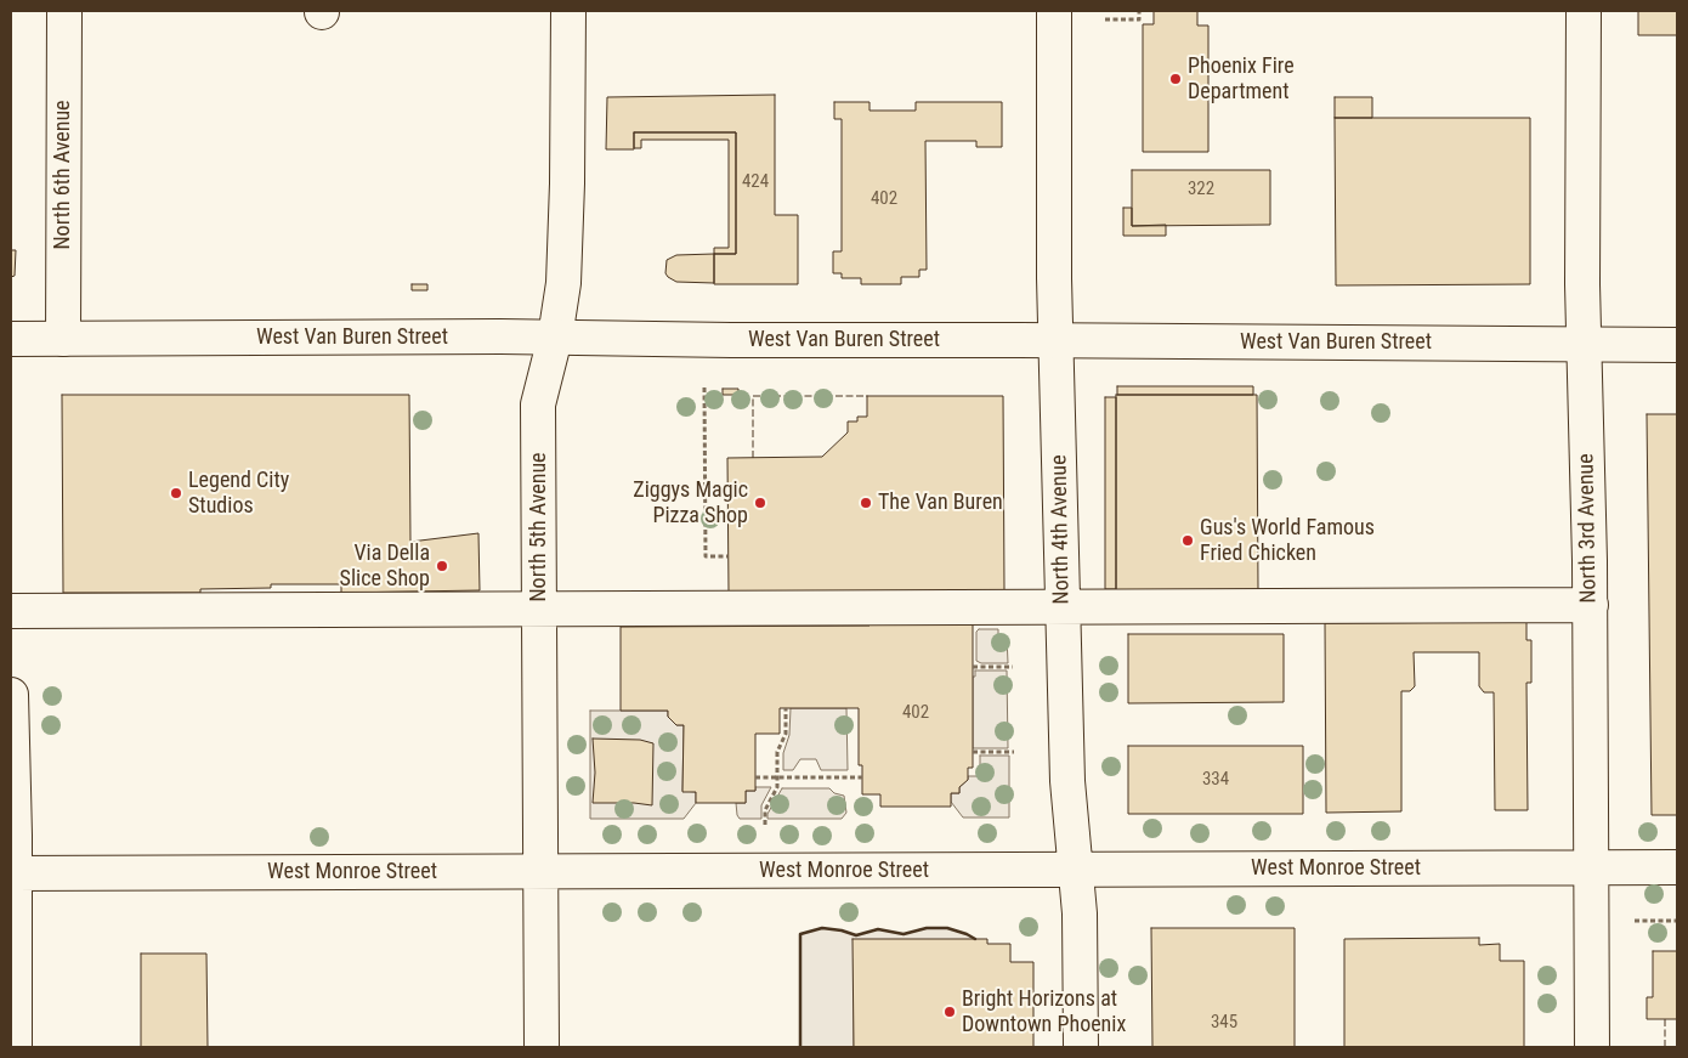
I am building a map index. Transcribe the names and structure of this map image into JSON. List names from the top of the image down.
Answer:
{
  "streets": {
    "street": [
      "North 6th Avenue",
      "West Van Buren Street",
      "North 5th Avenue",
      "North 3rd Avenue",
      "North 4th Avenue",
      "West Monroe Street"
    ]
  },
  "crossings": [
    ["North 6th Avenue", "West Van Buren Street"],
    ["West Van Buren Street", "North 5th Avenue"],
    ["West Van Buren Street", "North 3rd Avenue"],
    ["West Van Buren Street", "North 4th Avenue"],
    ["North 5th Avenue", "West Monroe Street"],
    ["North 3rd Avenue", "West Monroe Street"],
    ["North 4th Avenue", "West Monroe Street"]
  ],
  "places": [
    "Phoenix Fire Department",
    "Legend City Studios",
    "Ziggys Magic Pizza Shop",
    "The Van Buren",
    "Gus's World Famous Fried Chicken",
    "Via Della Slice Shop",
    "Bright Horizons at Downtown Phoenix"
  ],
  "house_numbers": [
    "424",
    "322",
    "402",
    "402",
    "334",
    "345"
  ]
}
